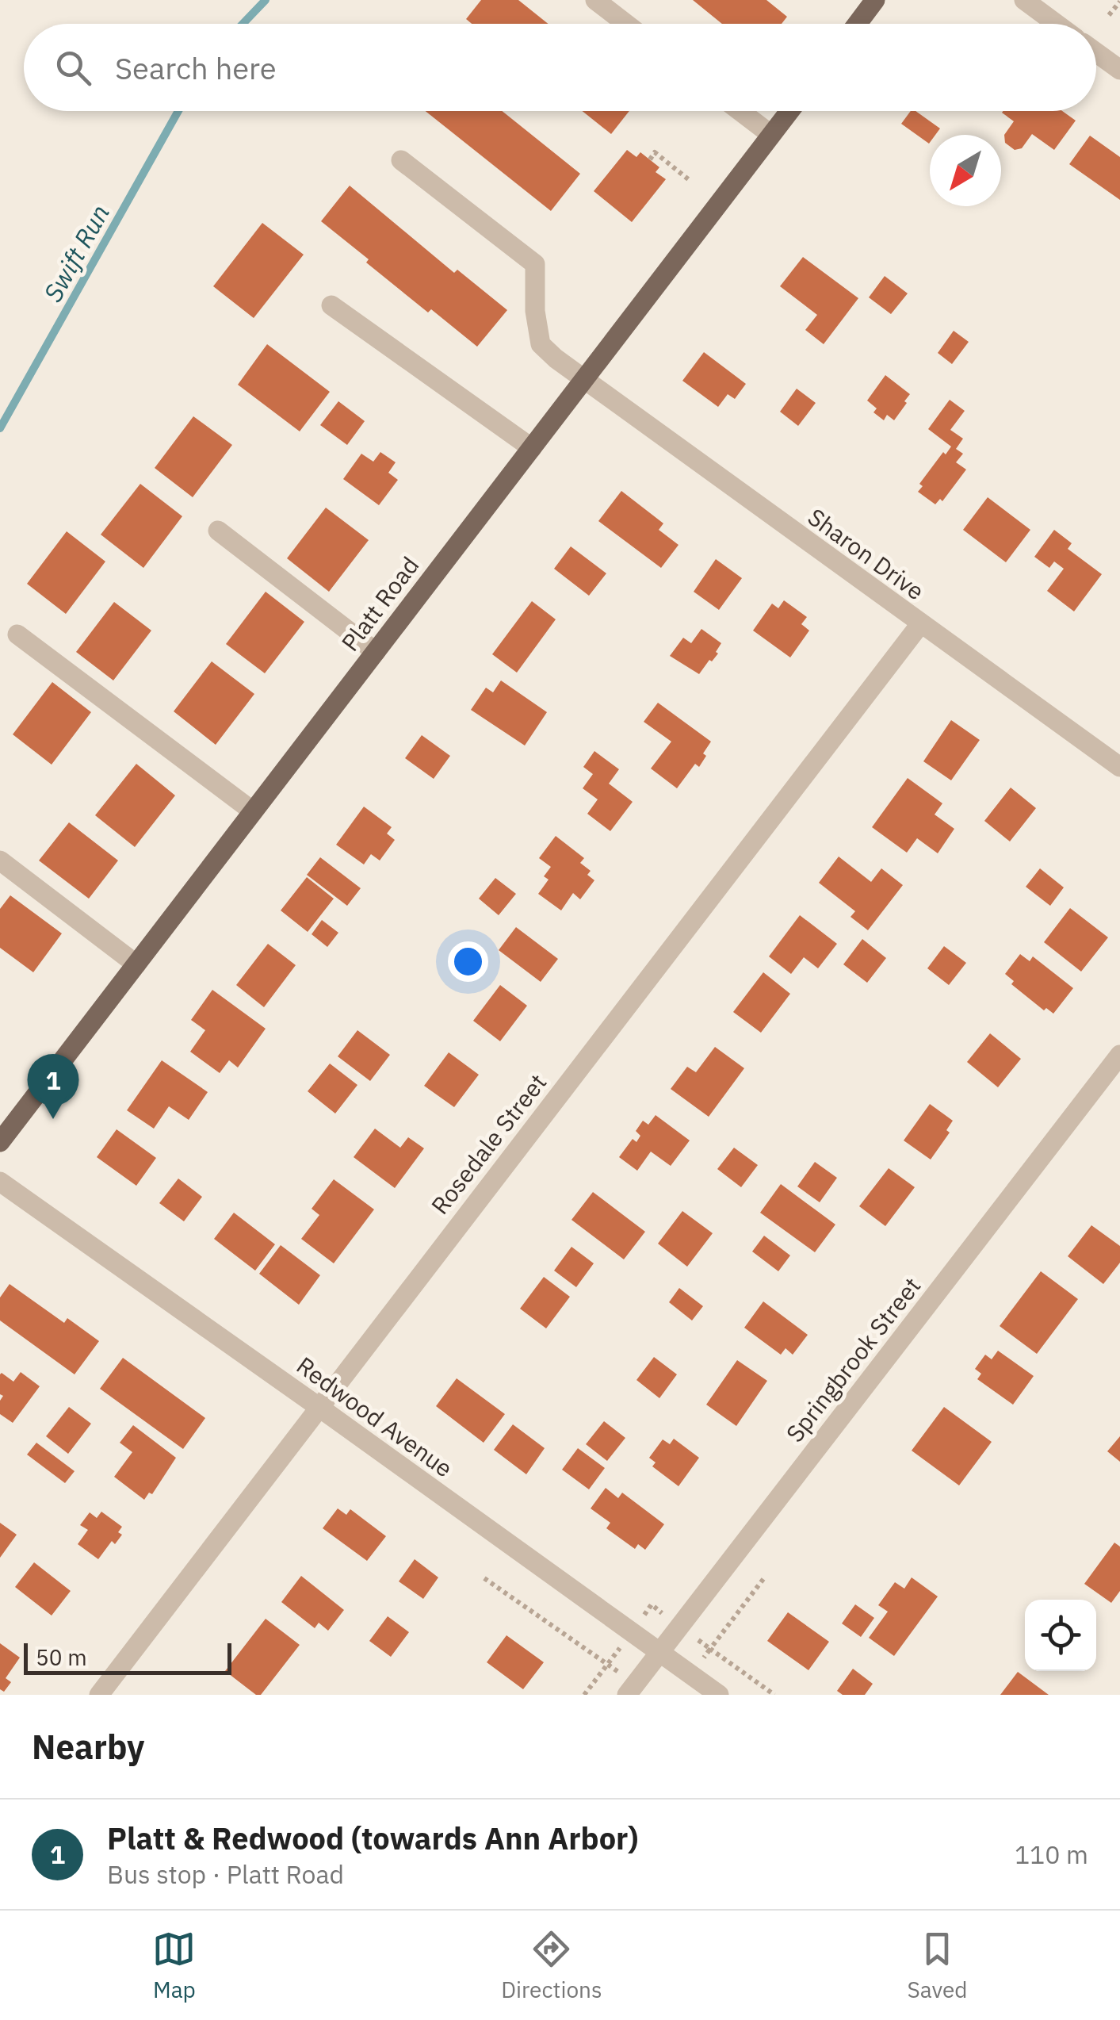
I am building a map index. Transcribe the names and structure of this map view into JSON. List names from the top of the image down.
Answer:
{
  "streets": {
    "main road": ["Platt Road"],
    "street": [
      "Sharon Drive",
      "Rosedale Street",
      "Springbrook Street",
      "Redwood Avenue"
    ]
  },
  "crossings": [
    ["Sharon Drive", "Platt Road"],
    ["Sharon Drive", "Rosedale Street"],
    ["Rosedale Street", "Redwood Avenue"],
    ["Springbrook Street", "Redwood Avenue"]
  ],
  "water": ["Swift Run"],
  "scale_bar": "50 m",
  "north": "bottom left",
  "page": {
    "search": "Search here",
    "pins": "1",
    "scale": "50 m",
    "heading": "Nearby",
    "list": [
      {
        "mark": "1",
        "name": "Platt & Redwood (towards Ann Arbor)",
        "note": "Bus stop · Platt Road",
        "value": "110 m"
      }
    ],
    "nav": ["Map", "Directions", "Saved"]
  }
}
